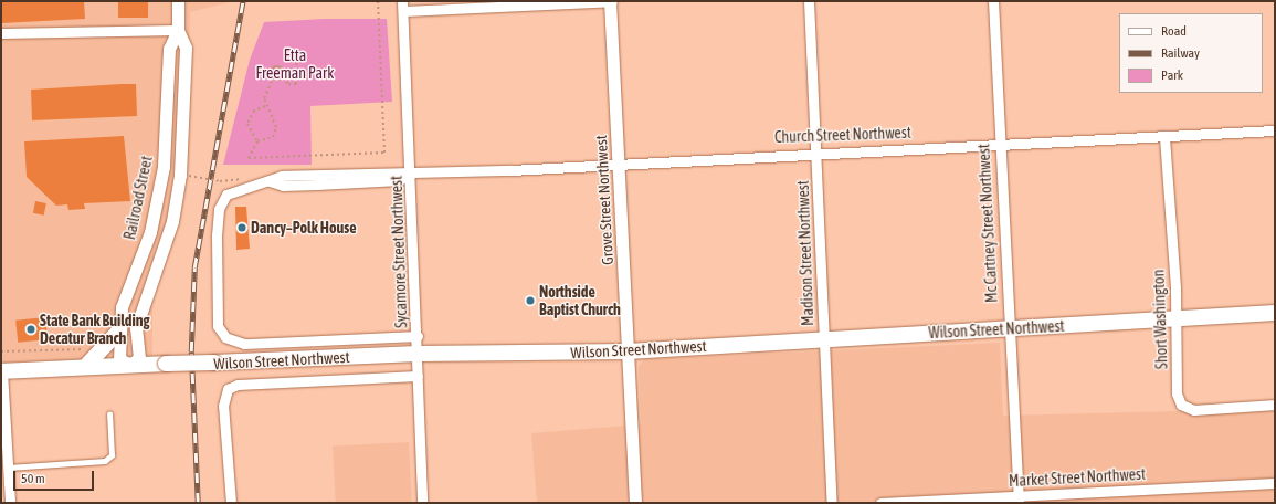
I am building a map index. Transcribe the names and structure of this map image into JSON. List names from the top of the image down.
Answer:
{
  "streets": {
    "highway": ["Wilson Street Northwest"],
    "street": [
      "Church Street Northwest",
      "Railroad Street",
      "Grove Street Northwest",
      "Mc Cartney Street Northwest",
      "Sycamore Street Northwest",
      "Madison Street Northwest",
      "Short Washington",
      "Market Street Northwest"
    ]
  },
  "crossings": [
    ["Church Street Northwest", "Grove Street Northwest"],
    ["Church Street Northwest", "Mc Cartney Street Northwest"],
    ["Church Street Northwest", "Sycamore Street Northwest"],
    ["Church Street Northwest", "Madison Street Northwest"],
    ["Church Street Northwest", "Short Washington"],
    ["Railroad Street", "Wilson Street Northwest"],
    ["Grove Street Northwest", "Wilson Street Northwest"],
    ["Mc Cartney Street Northwest", "Wilson Street Northwest"],
    ["Mc Cartney Street Northwest", "Market Street Northwest"],
    ["Sycamore Street Northwest", "Wilson Street Northwest"],
    ["Madison Street Northwest", "Wilson Street Northwest"],
    ["Short Washington", "Wilson Street Northwest"]
  ],
  "parks": ["Etta Freeman Park"],
  "places": ["Dancy–Polk House", "Northside Baptist Church", "State Bank Building Decatur Branch"],
  "legend": ["Road", "Railway", "Park"],
  "scale_bar": "50 m"
}
